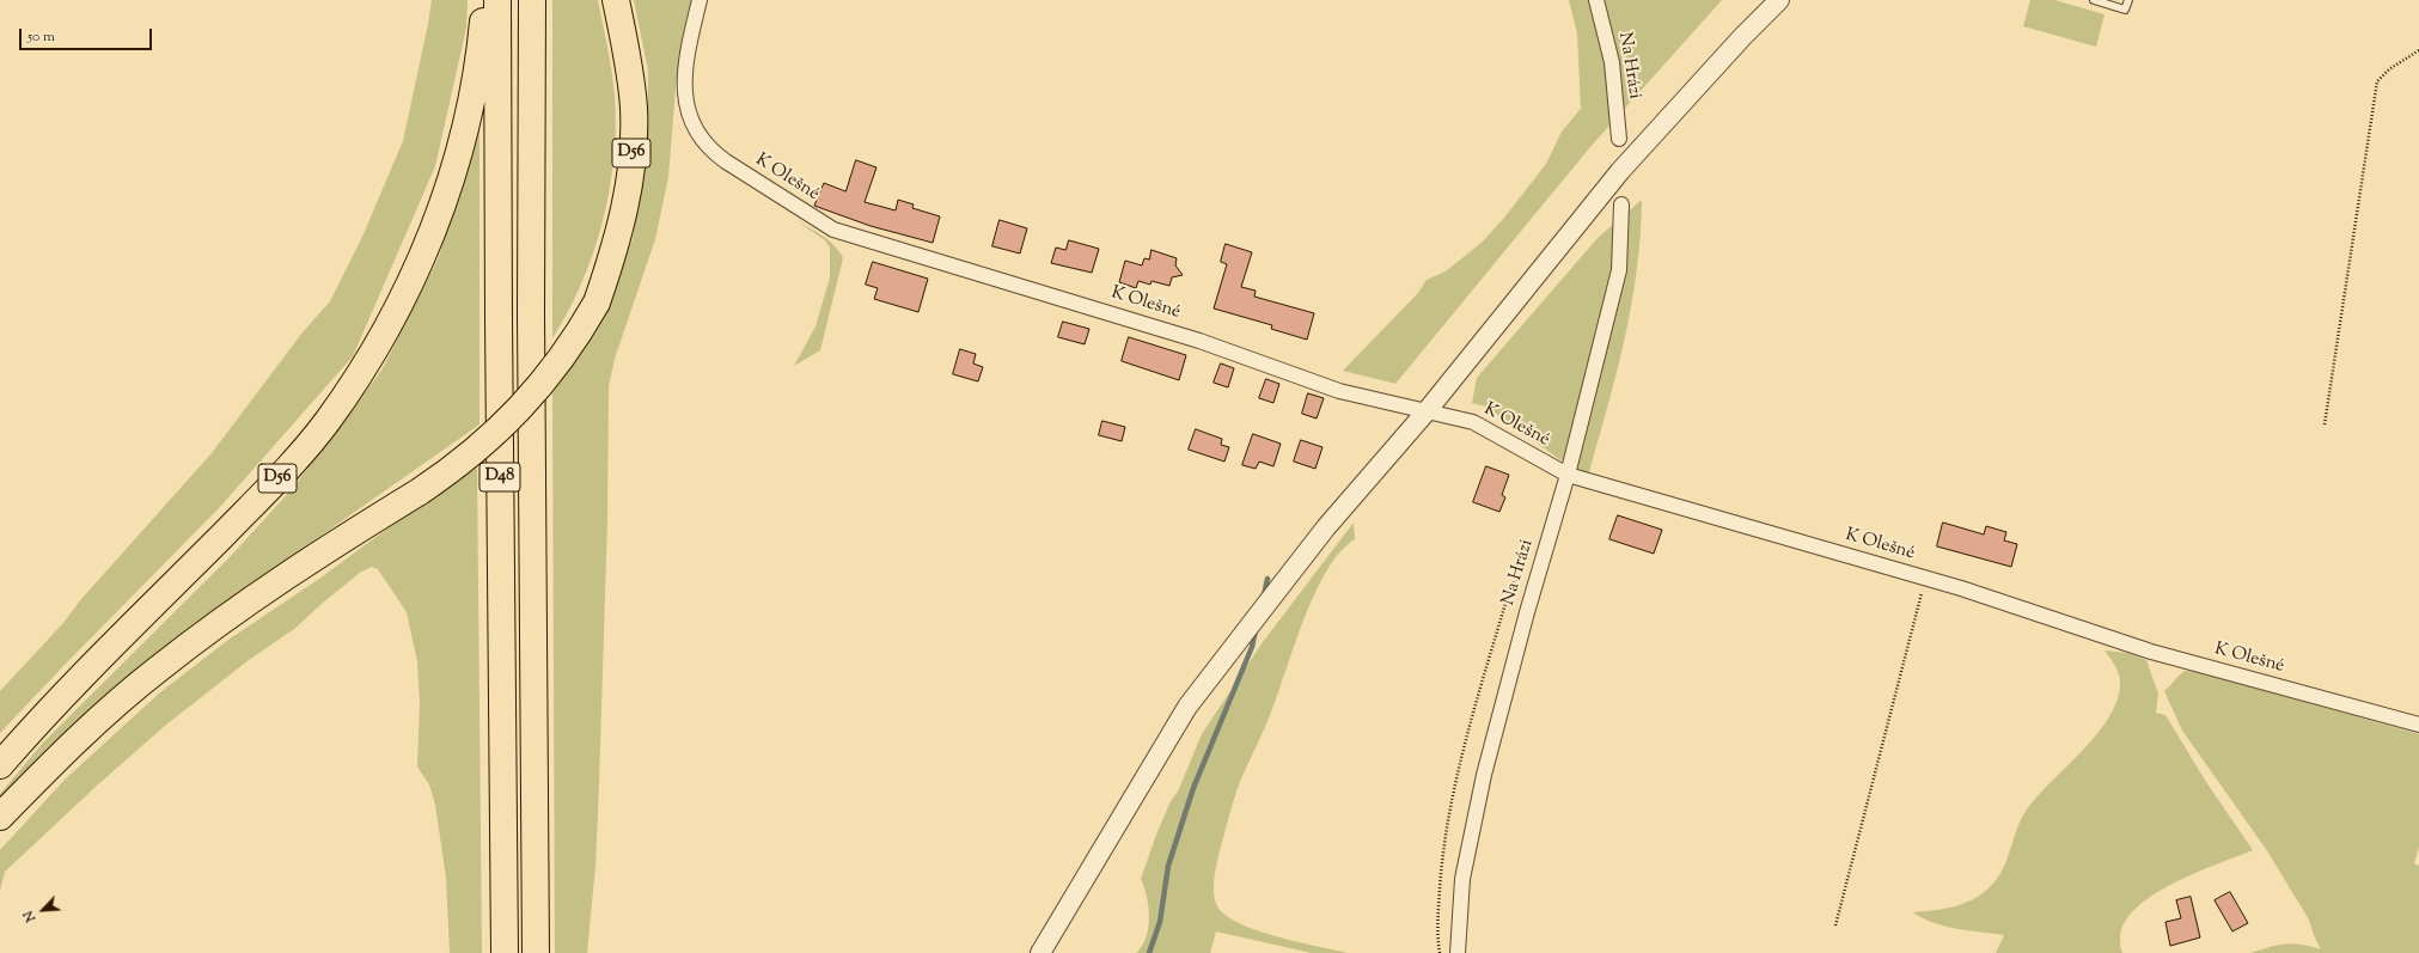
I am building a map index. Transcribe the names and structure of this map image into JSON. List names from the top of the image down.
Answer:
{
  "streets": {
    "highway": ["D56", "D48"],
    "street": ["Na Hrázi", "K Olešné"]
  },
  "crossings": [
    ["Na Hrázi", "K Olešné"]
  ],
  "scale_bar": "50 m",
  "north": "bottom left"
}
